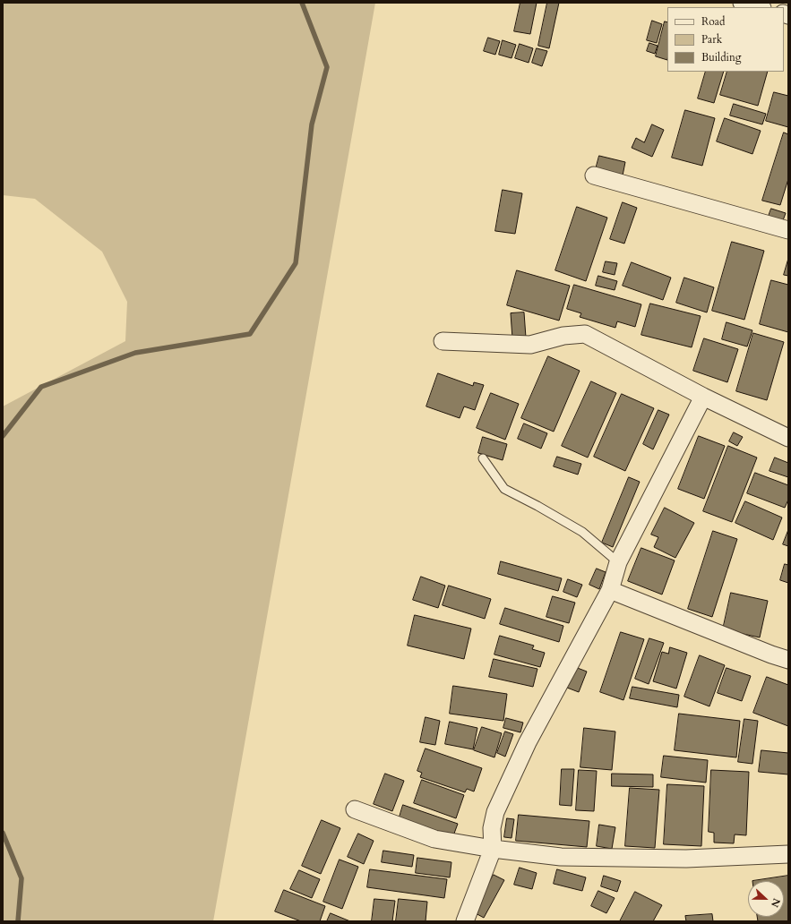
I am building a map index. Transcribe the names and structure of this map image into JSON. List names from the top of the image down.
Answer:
{
  "legend": ["Road", "Park", "Building"],
  "north": "right"
}
